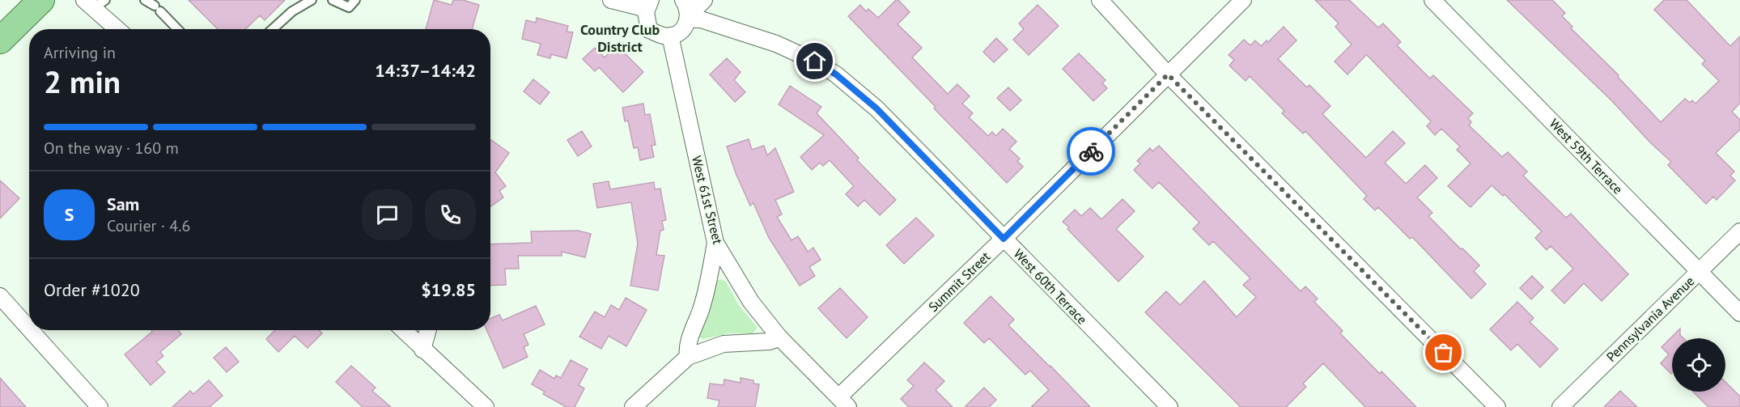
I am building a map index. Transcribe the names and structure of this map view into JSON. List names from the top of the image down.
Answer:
{
  "streets": {
    "street": [
      "West 59th Terrace",
      "West 61st Street",
      "Summit Street",
      "West 60th Terrace",
      "Pennsylvania Avenue"
    ]
  },
  "crossings": [
    ["West 59th Terrace", "Pennsylvania Avenue"],
    ["West 61st Street", "Summit Street"],
    ["Summit Street", "West 60th Terrace"]
  ],
  "districts": ["Country Club District"],
  "page": {
    "heading": ["2 min", "Arriving in", "14:37–14:42"],
    "panel": [
      "Sam",
      "Courier · 4.6",
      "Order #1020",
      "$19.85"
    ],
    "bar": "On the way · 160 m",
    "round": "S"
  }
}
